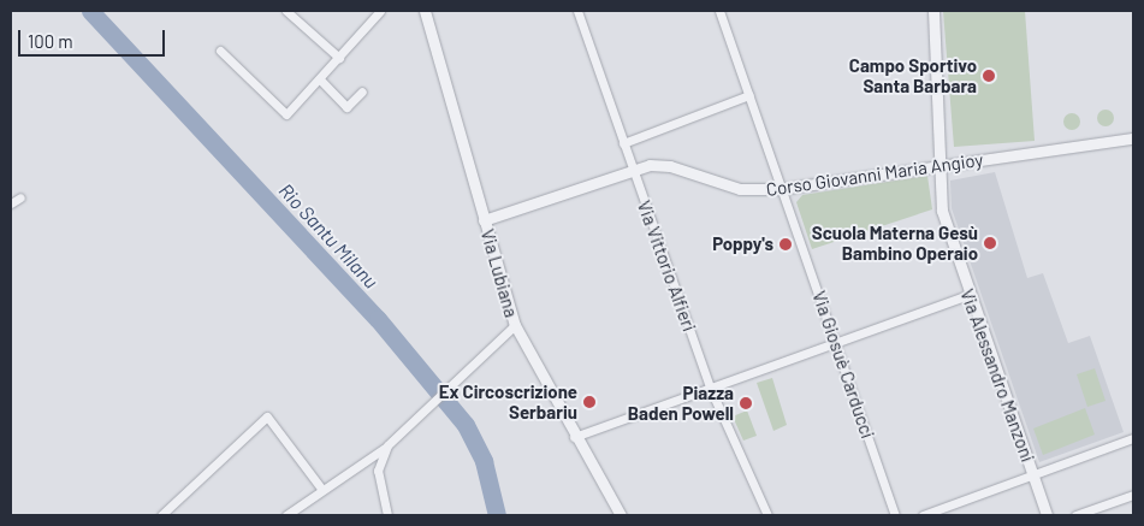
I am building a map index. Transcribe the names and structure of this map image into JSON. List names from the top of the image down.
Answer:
{
  "streets": {
    "street": [
      "Corso Giovanni Maria Angioy",
      "Via Vittorio Alfieri",
      "Via Lubiana",
      "Via Giosuè Carducci",
      "Via Alessandro Manzoni"
    ]
  },
  "crossings": [
    ["Corso Giovanni Maria Angioy", "Via Vittorio Alfieri"],
    ["Corso Giovanni Maria Angioy", "Via Lubiana"],
    ["Corso Giovanni Maria Angioy", "Via Giosuè Carducci"],
    ["Corso Giovanni Maria Angioy", "Via Alessandro Manzoni"]
  ],
  "water": ["Rio Santu Milanu"],
  "places": [
    "Campo Sportivo Santa Barbara",
    "Scuola Materna Gesù Bambino Operaio",
    "Poppy's",
    "Ex Circoscrizione Serbariu",
    "Piazza Baden Powell"
  ],
  "scale_bar": "100 m"
}
